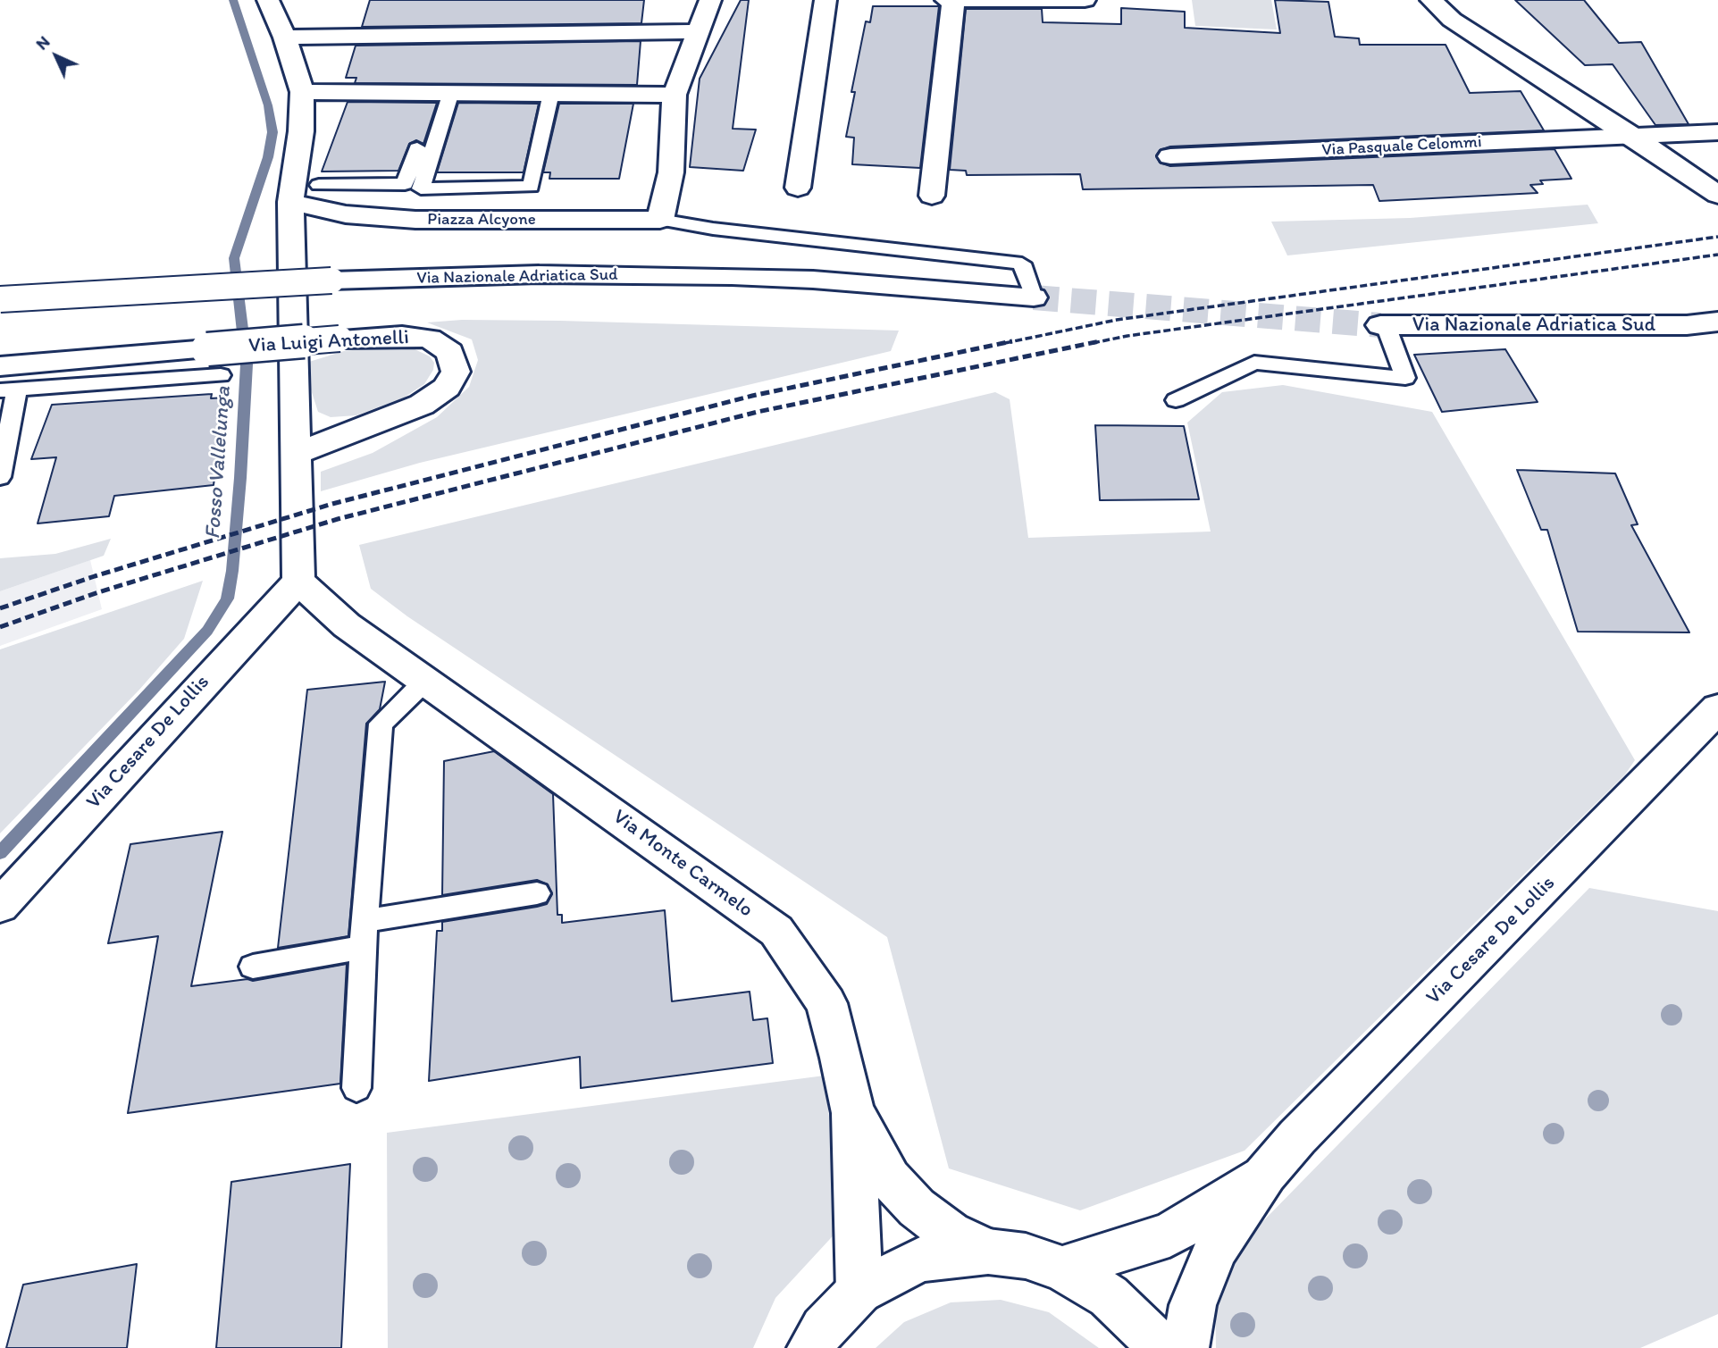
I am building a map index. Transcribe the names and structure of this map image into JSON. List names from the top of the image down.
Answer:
{
  "streets": {
    "street": [
      "Via Pasquale Celommi",
      "Piazza Alcyone",
      "Via Nazionale Adriatica Sud",
      "Via Luigi Antonelli",
      "Via Cesare De Lollis",
      "Via Monte Carmelo"
    ]
  },
  "crossings": [
    ["Via Cesare De Lollis", "Via Monte Carmelo"]
  ],
  "water": ["Fosso Vallelunga"],
  "north": "top left"
}
